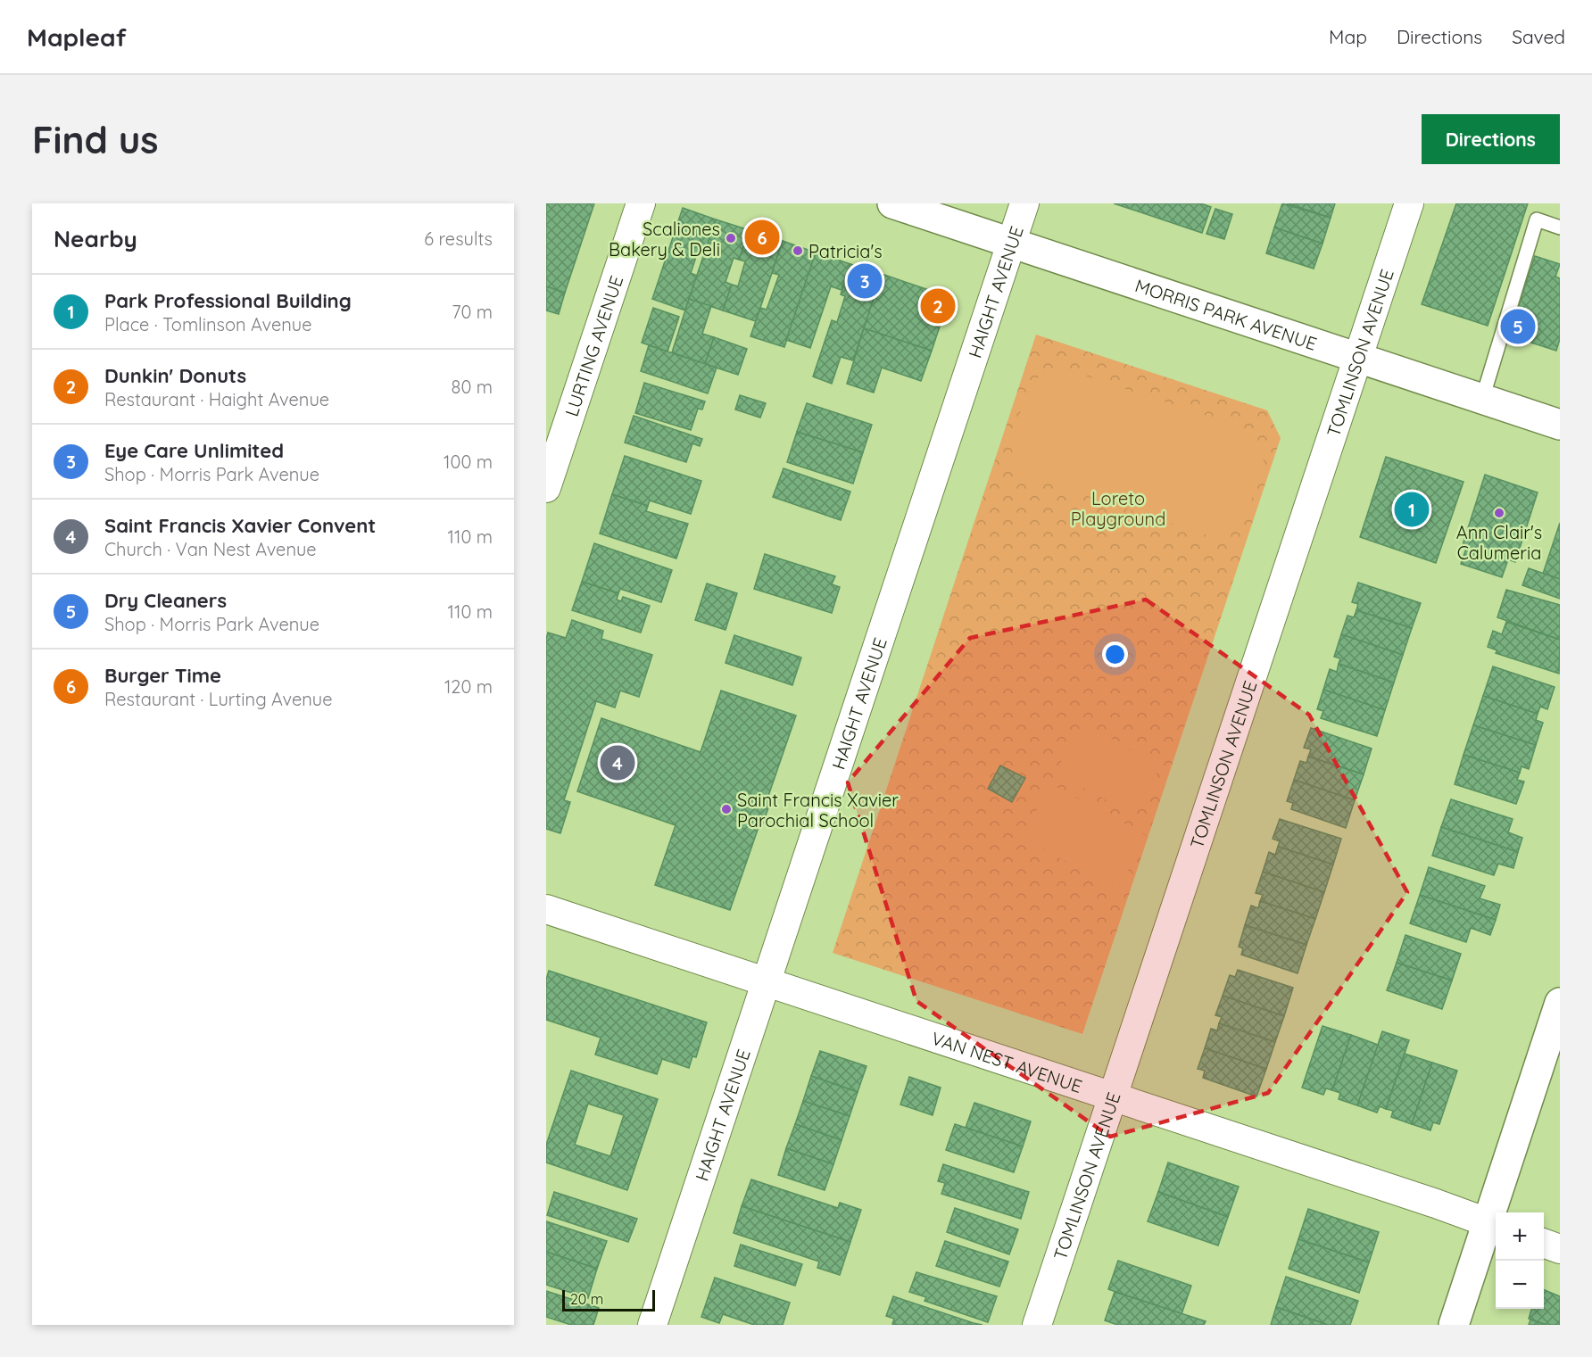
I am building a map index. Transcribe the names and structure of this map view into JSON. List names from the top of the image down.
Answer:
{
  "streets": {
    "main road": ["MORRIS PARK AVENUE"],
    "street": [
      "HAIGHT AVENUE",
      "LURTING AVENUE",
      "TOMLINSON AVENUE",
      "VAN NEST AVENUE"
    ]
  },
  "crossings": [
    ["HAIGHT AVENUE", "MORRIS PARK AVENUE"],
    ["HAIGHT AVENUE", "VAN NEST AVENUE"],
    ["MORRIS PARK AVENUE", "TOMLINSON AVENUE"],
    ["TOMLINSON AVENUE", "VAN NEST AVENUE"]
  ],
  "parks": ["Loreto Playground"],
  "places": [
    "Scaliones Bakery & Deli",
    "Patricia's",
    "Ann Clair's Calumeria",
    "Saint Francis Xavier Parochial School"
  ],
  "scale_bar": "20 m",
  "page": {
    "header": "Mapleaf",
    "nav": ["Map", "Directions", "Saved"],
    "buttons": "Directions",
    "title": "Find us",
    "heading": ["Nearby", "6 results"],
    "pins": [
      "6",
      "3",
      "2",
      "5",
      "1",
      "4"
    ],
    "list": [
      {
        "mark": "1",
        "name": "Park Professional Building",
        "note": "Place · Tomlinson Avenue",
        "value": "70 m"
      },
      {
        "mark": "2",
        "name": "Dunkin' Donuts",
        "note": "Restaurant · Haight Avenue",
        "value": "80 m"
      },
      {
        "mark": "3",
        "name": "Eye Care Unlimited",
        "note": "Shop · Morris Park Avenue",
        "value": "100 m"
      },
      {
        "mark": "4",
        "name": "Saint Francis Xavier Convent",
        "note": "Church · Van Nest Avenue",
        "value": "110 m"
      },
      {
        "mark": "5",
        "name": "Dry Cleaners",
        "note": "Shop · Morris Park Avenue",
        "value": "110 m"
      },
      {
        "mark": "6",
        "name": "Burger Time",
        "note": "Restaurant · Lurting Avenue",
        "value": "120 m"
      }
    ],
    "map_buttons": ["+", "−"],
    "scale": "20 m"
  }
}
